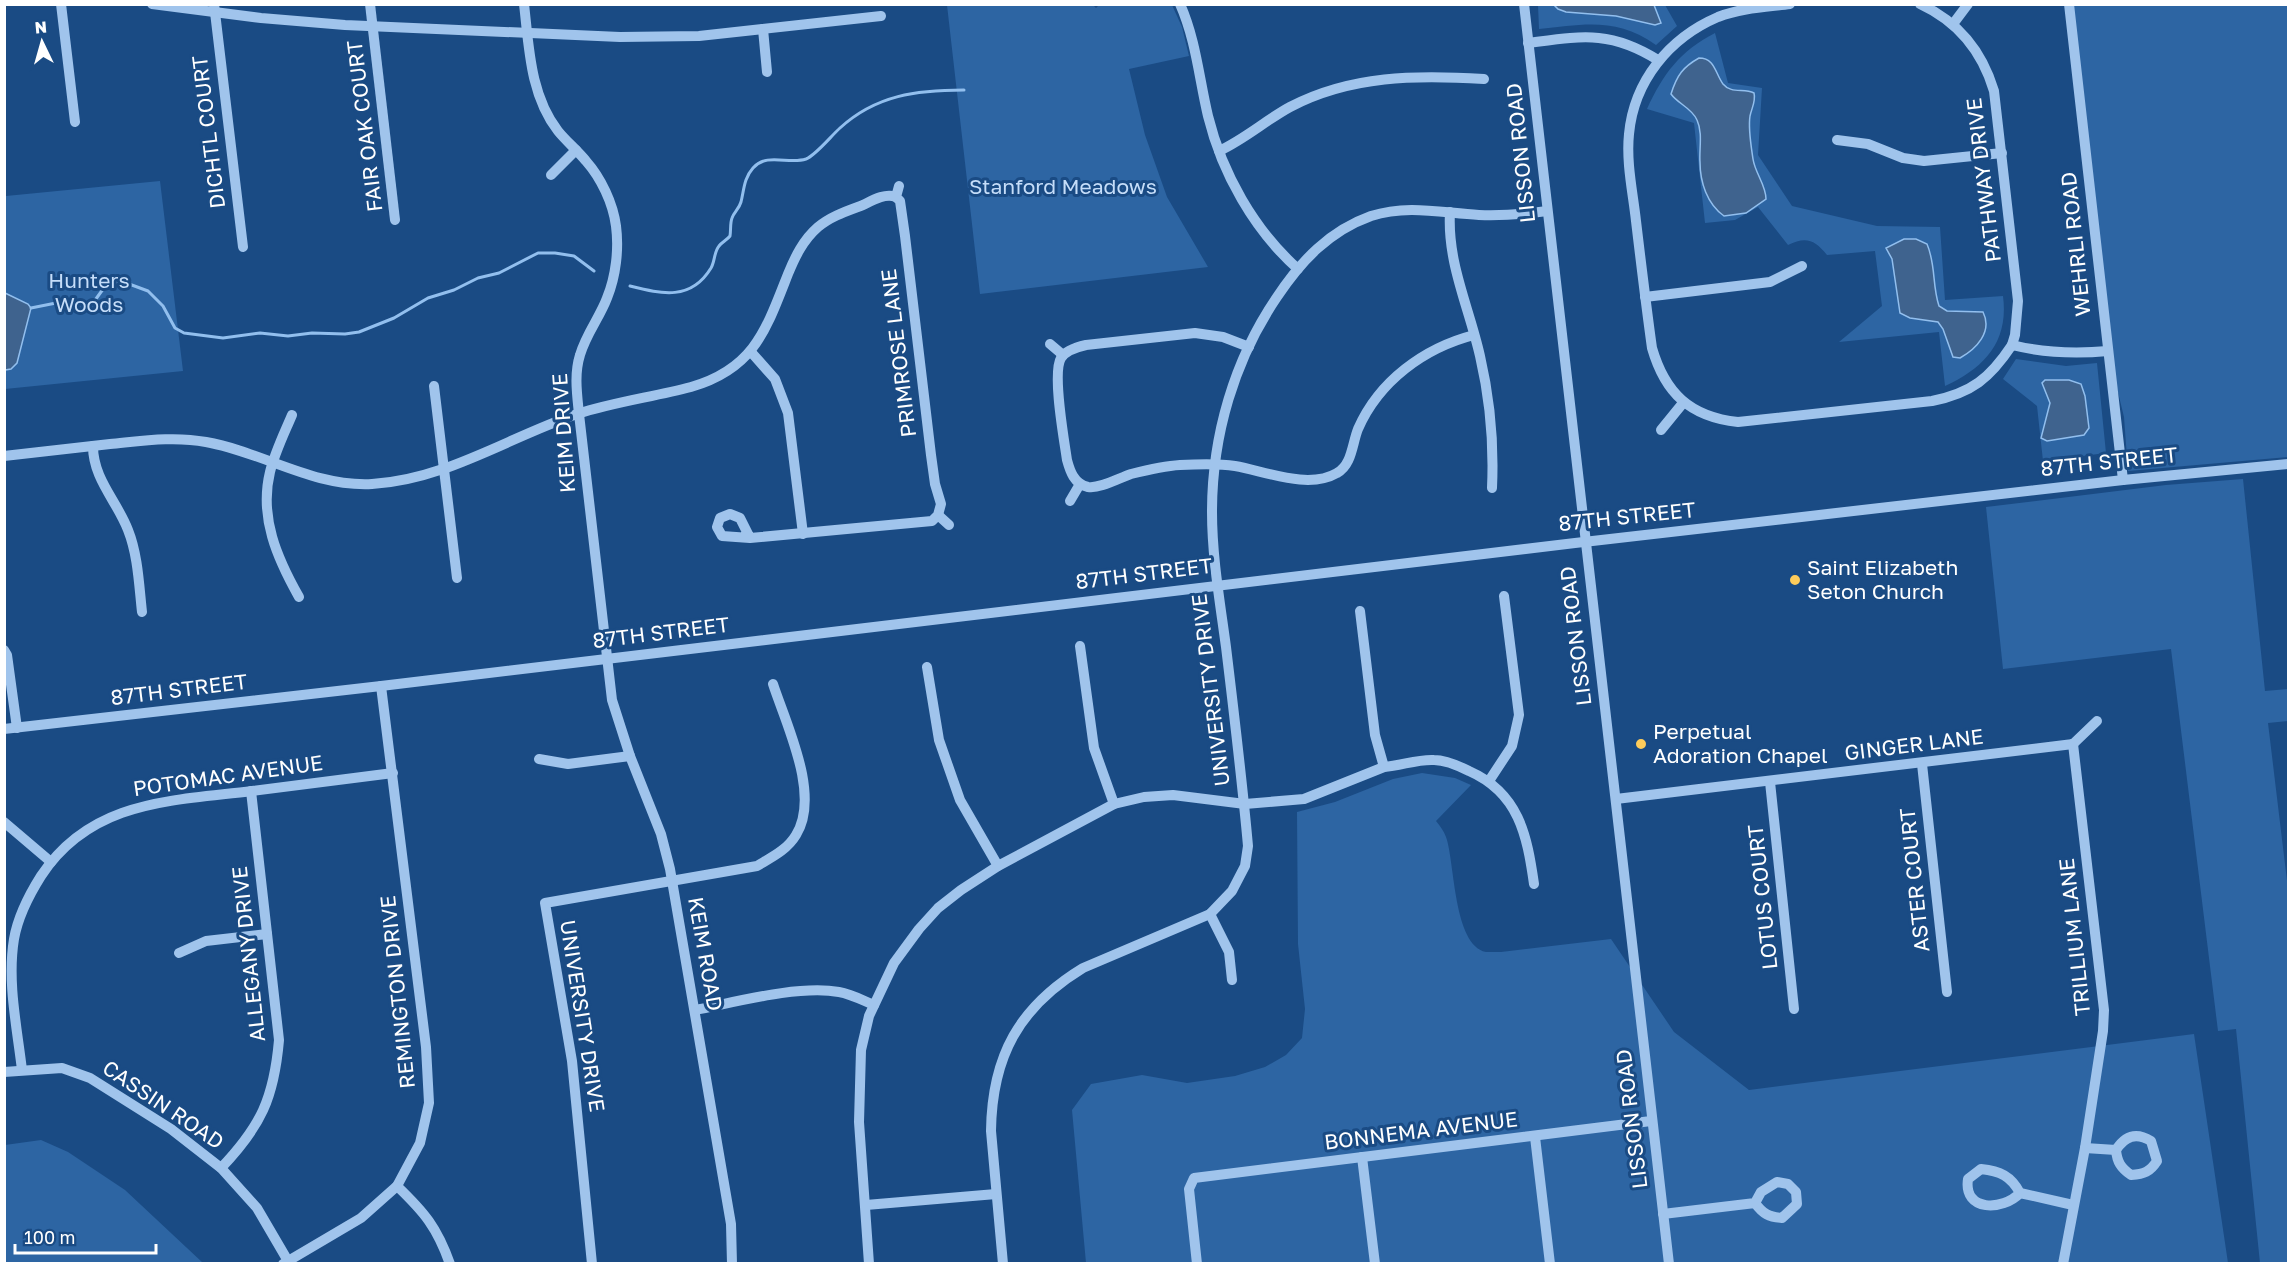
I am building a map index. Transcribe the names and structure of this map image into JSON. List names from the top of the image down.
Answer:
{
  "streets": {
    "street": [
      "FAIR OAK COURT",
      "DICHTL COURT",
      "LISSON ROAD",
      "PATHWAY DRIVE",
      "WEHRLI ROAD",
      "PRIMROSE LANE",
      "KEIM DRIVE",
      "87TH STREET",
      "UNIVERSITY DRIVE",
      "GINGER LANE",
      "POTOMAC AVENUE",
      "ASTER COURT",
      "LOTUS COURT",
      "TRILLIUM LANE",
      "ALLEGANY DRIVE",
      "KEIM ROAD",
      "REMINGTON DRIVE",
      "CASSIN ROAD",
      "BONNEMA AVENUE"
    ]
  },
  "crossings": [
    ["LISSON ROAD", "87TH STREET"],
    ["LISSON ROAD", "UNIVERSITY DRIVE"],
    ["LISSON ROAD", "GINGER LANE"],
    ["LISSON ROAD", "BONNEMA AVENUE"],
    ["WEHRLI ROAD", "87TH STREET"],
    ["KEIM DRIVE", "87TH STREET"],
    ["KEIM DRIVE", "KEIM ROAD"],
    ["87TH STREET", "UNIVERSITY DRIVE"],
    ["87TH STREET", "KEIM ROAD"],
    ["87TH STREET", "REMINGTON DRIVE"],
    ["UNIVERSITY DRIVE", "KEIM ROAD"],
    ["GINGER LANE", "ASTER COURT"],
    ["GINGER LANE", "LOTUS COURT"],
    ["GINGER LANE", "TRILLIUM LANE"],
    ["POTOMAC AVENUE", "ALLEGANY DRIVE"],
    ["POTOMAC AVENUE", "REMINGTON DRIVE"],
    ["POTOMAC AVENUE", "CASSIN ROAD"],
    ["ALLEGANY DRIVE", "CASSIN ROAD"],
    ["REMINGTON DRIVE", "CASSIN ROAD"]
  ],
  "parks": ["Stanford Meadows", "Hunters Woods"],
  "places": ["Saint Elizabeth Seton Church", "Perpetual Adoration Chapel"],
  "scale_bar": "100 m",
  "north": "top"
}
